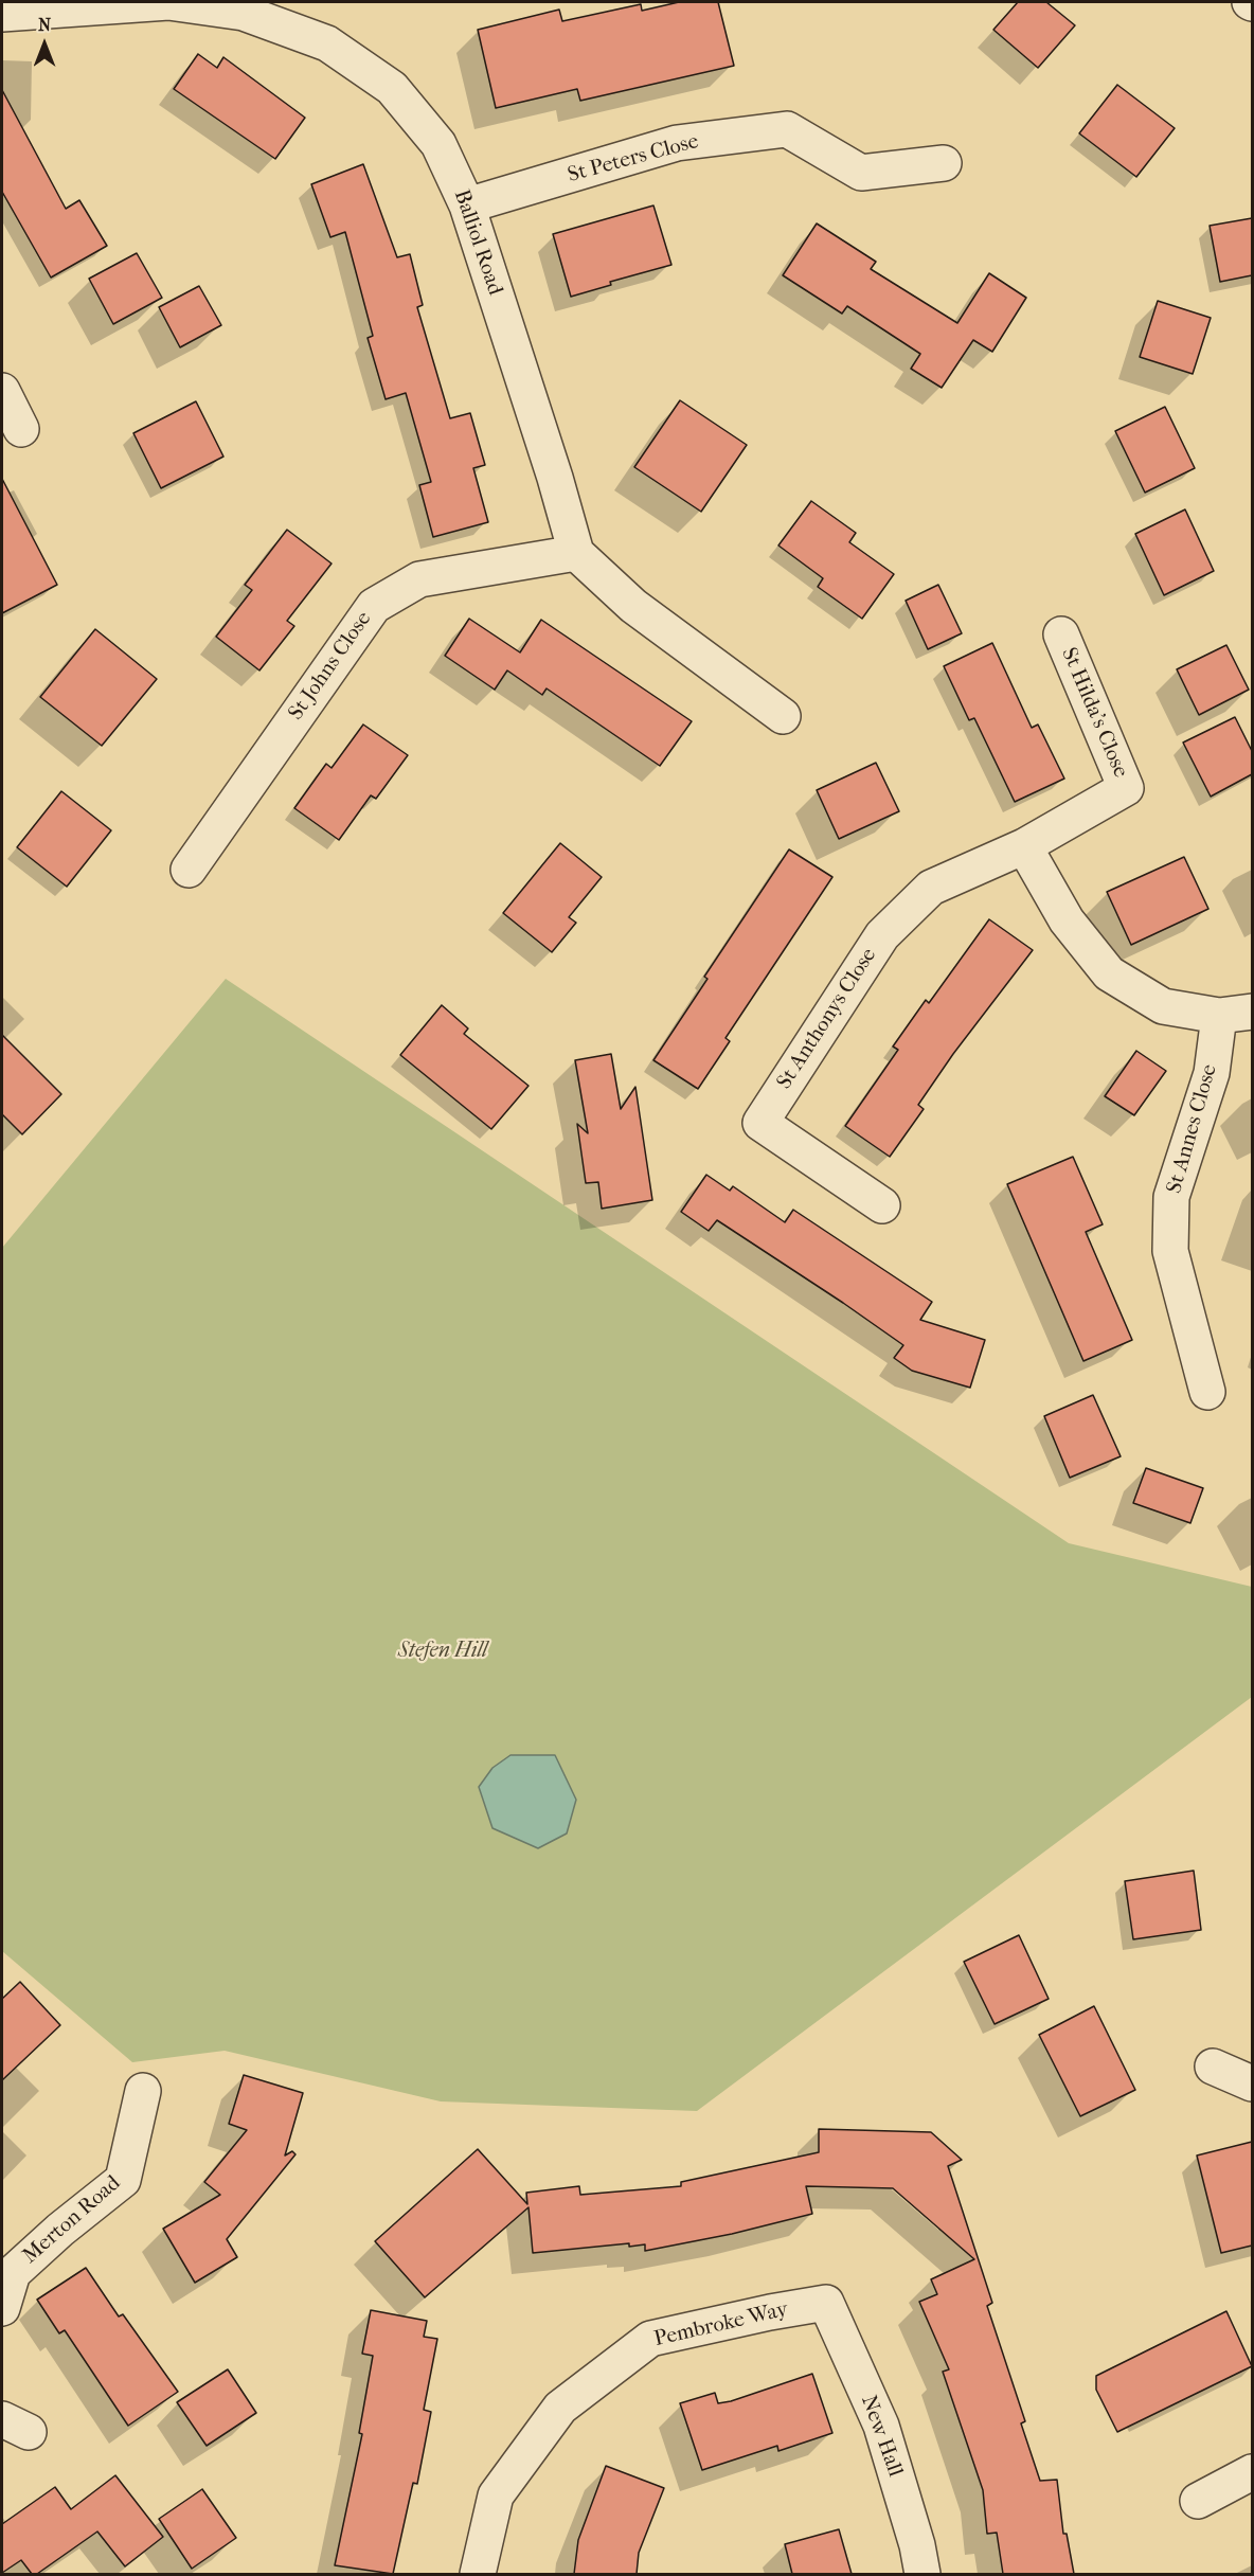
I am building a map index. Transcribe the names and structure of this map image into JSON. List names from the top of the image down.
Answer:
{
  "streets": {
    "street": [
      "St Peters Close",
      "Balliol Road",
      "St Johns Close",
      "St Hilda's Close",
      "St Anthonys Close",
      "St Annes Close",
      "Merton Road",
      "Pembroke Way",
      "New Hall"
    ]
  },
  "crossings": [
    ["St Peters Close", "Balliol Road"],
    ["Balliol Road", "St Johns Close"],
    ["St Hilda's Close", "St Anthonys Close"],
    ["Pembroke Way", "New Hall"]
  ],
  "parks": ["Stefen Hill"],
  "north": "top"
}
